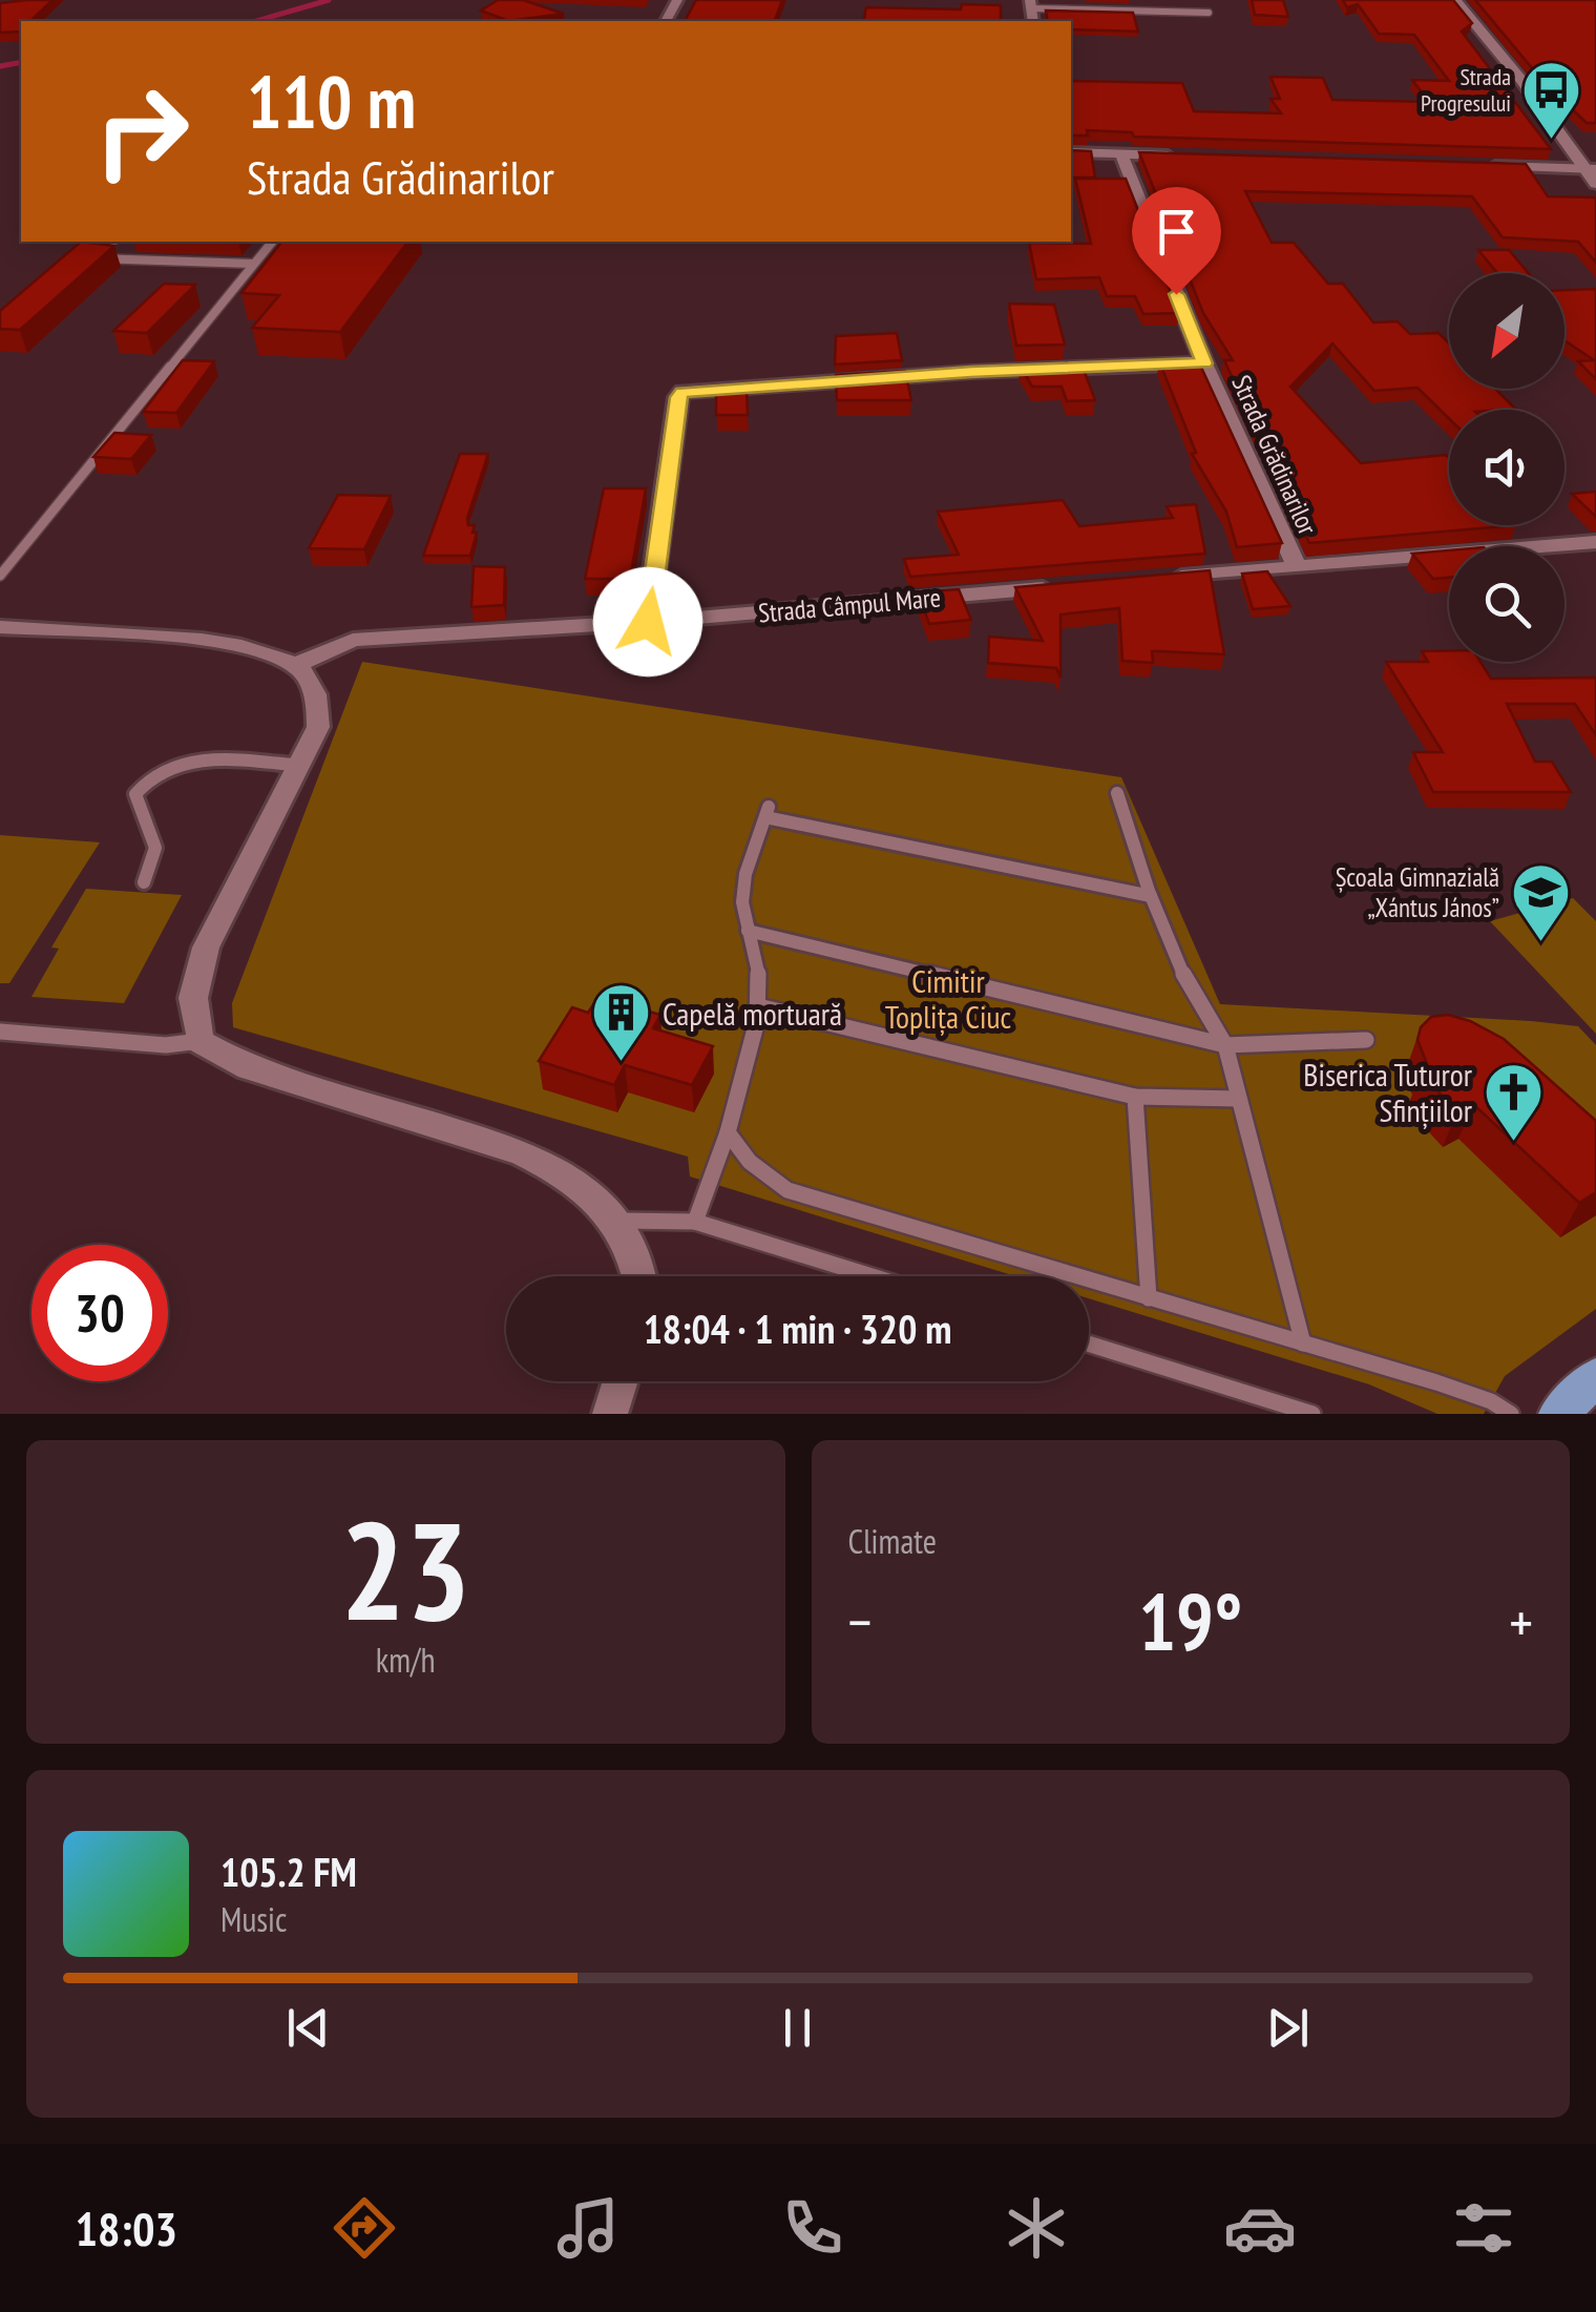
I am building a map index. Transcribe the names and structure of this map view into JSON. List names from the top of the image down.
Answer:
{
  "streets": {
    "street": ["Strada Grădinarilor", "Strada Câmpul Mare"]
  },
  "crossings": [
    ["Strada Grădinarilor", "Strada Câmpul Mare"]
  ],
  "parks": ["Cimitir Toplița Ciuc"],
  "places": {
    "bus stop": ["Strada Progresului"],
    "school or university": ["Școala Gimnazială „Xántus János”"],
    "building": ["Capelă mortuară"],
    "church": ["Biserica Tuturor Sfințiilor"]
  },
  "north": "bottom left",
  "page": {
    "turn": ["110 m", "Strada Grădinarilor"],
    "limit": "30",
    "trip": "18:04 · 1 min · 320 m",
    "tile": [
      ["23", "km/h"],
      "Climate"
    ],
    "heat": ["−", "19°", "+"],
    "song": ["105.2 FM", "Music"],
    "tabs": "18:03"
  }
}
